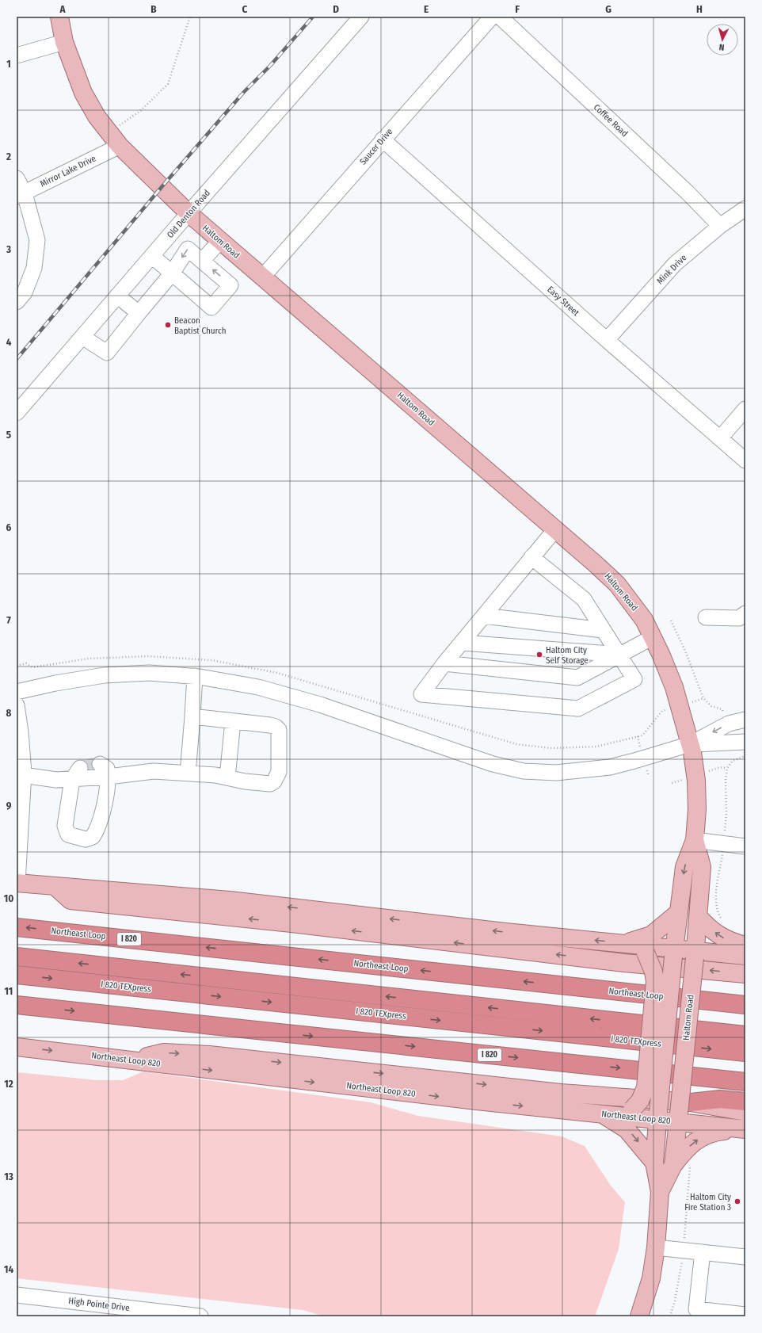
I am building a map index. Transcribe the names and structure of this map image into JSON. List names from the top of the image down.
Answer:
{
  "streets": {
    "highway": ["Northeast Loop", "I 820", "I 820 TEXpress"],
    "main road": ["Haltom Road", "Northeast Loop 820"],
    "street": [
      "Coffee Road",
      "Saucer Drive",
      "Mirror Lake Drive",
      "Old Denton Road",
      "Mink Drive",
      "Easy Street",
      "High Pointe Drive"
    ]
  },
  "crossings": [
    ["Coffee Road", "Mink Drive"],
    ["Saucer Drive", "Haltom Road"],
    ["Saucer Drive", "Easy Street"],
    ["Mirror Lake Drive", "Haltom Road"],
    ["Old Denton Road", "Haltom Road"],
    ["Haltom Road", "Northeast Loop 820"],
    ["Mink Drive", "Easy Street"]
  ],
  "places": ["Beacon Baptist Church", "Haltom City Self Storage", "Haltom City Fire Station 3"],
  "north": "bottom",
  "grid": {
    "columns": [
      "A",
      "B",
      "C",
      "D",
      "E",
      "F",
      "G",
      "H"
    ],
    "rows": [
      "1",
      "2",
      "3",
      "4",
      "5",
      "6",
      "7",
      "8",
      "9",
      "10",
      "11",
      "12",
      "13",
      "14"
    ]
  }
}
